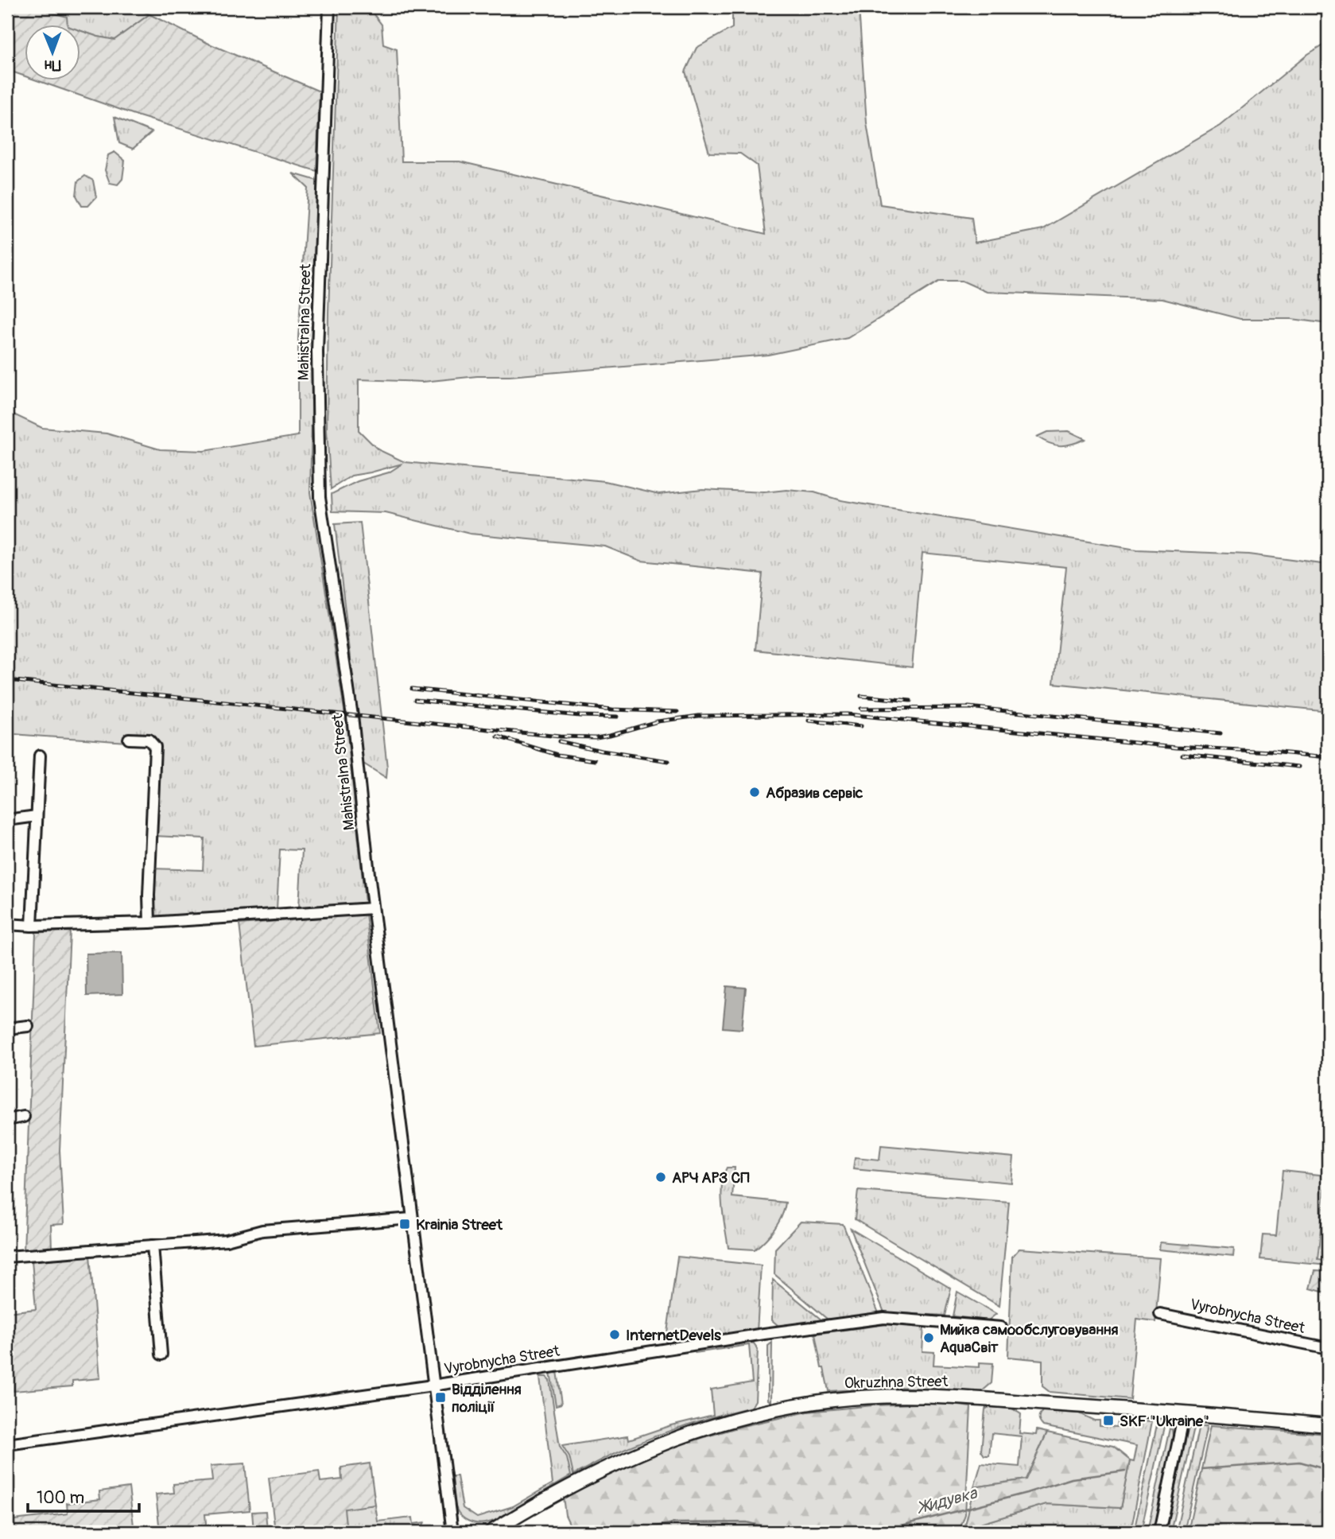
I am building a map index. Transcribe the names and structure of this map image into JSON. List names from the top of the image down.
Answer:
{
  "streets": {
    "main road": ["Okruzhna Street"],
    "street": ["Mahistralna Street", "Vyrobnycha Street"]
  },
  "crossings": [
    ["Mahistralna Street", "Vyrobnycha Street"]
  ],
  "water": ["Жидувка"],
  "places": {
    "other": [
      "Абразив сервіс",
      "АРЧ АРЗ СП",
      "InternetDevels",
      "Мийка самообслуговування AquaСвіт"
    ],
    "transit": ["Krainia Street", "Відділення поліції", "SKF \"Ukraine\""]
  },
  "scale_bar": "100 m",
  "north": "bottom"
}
